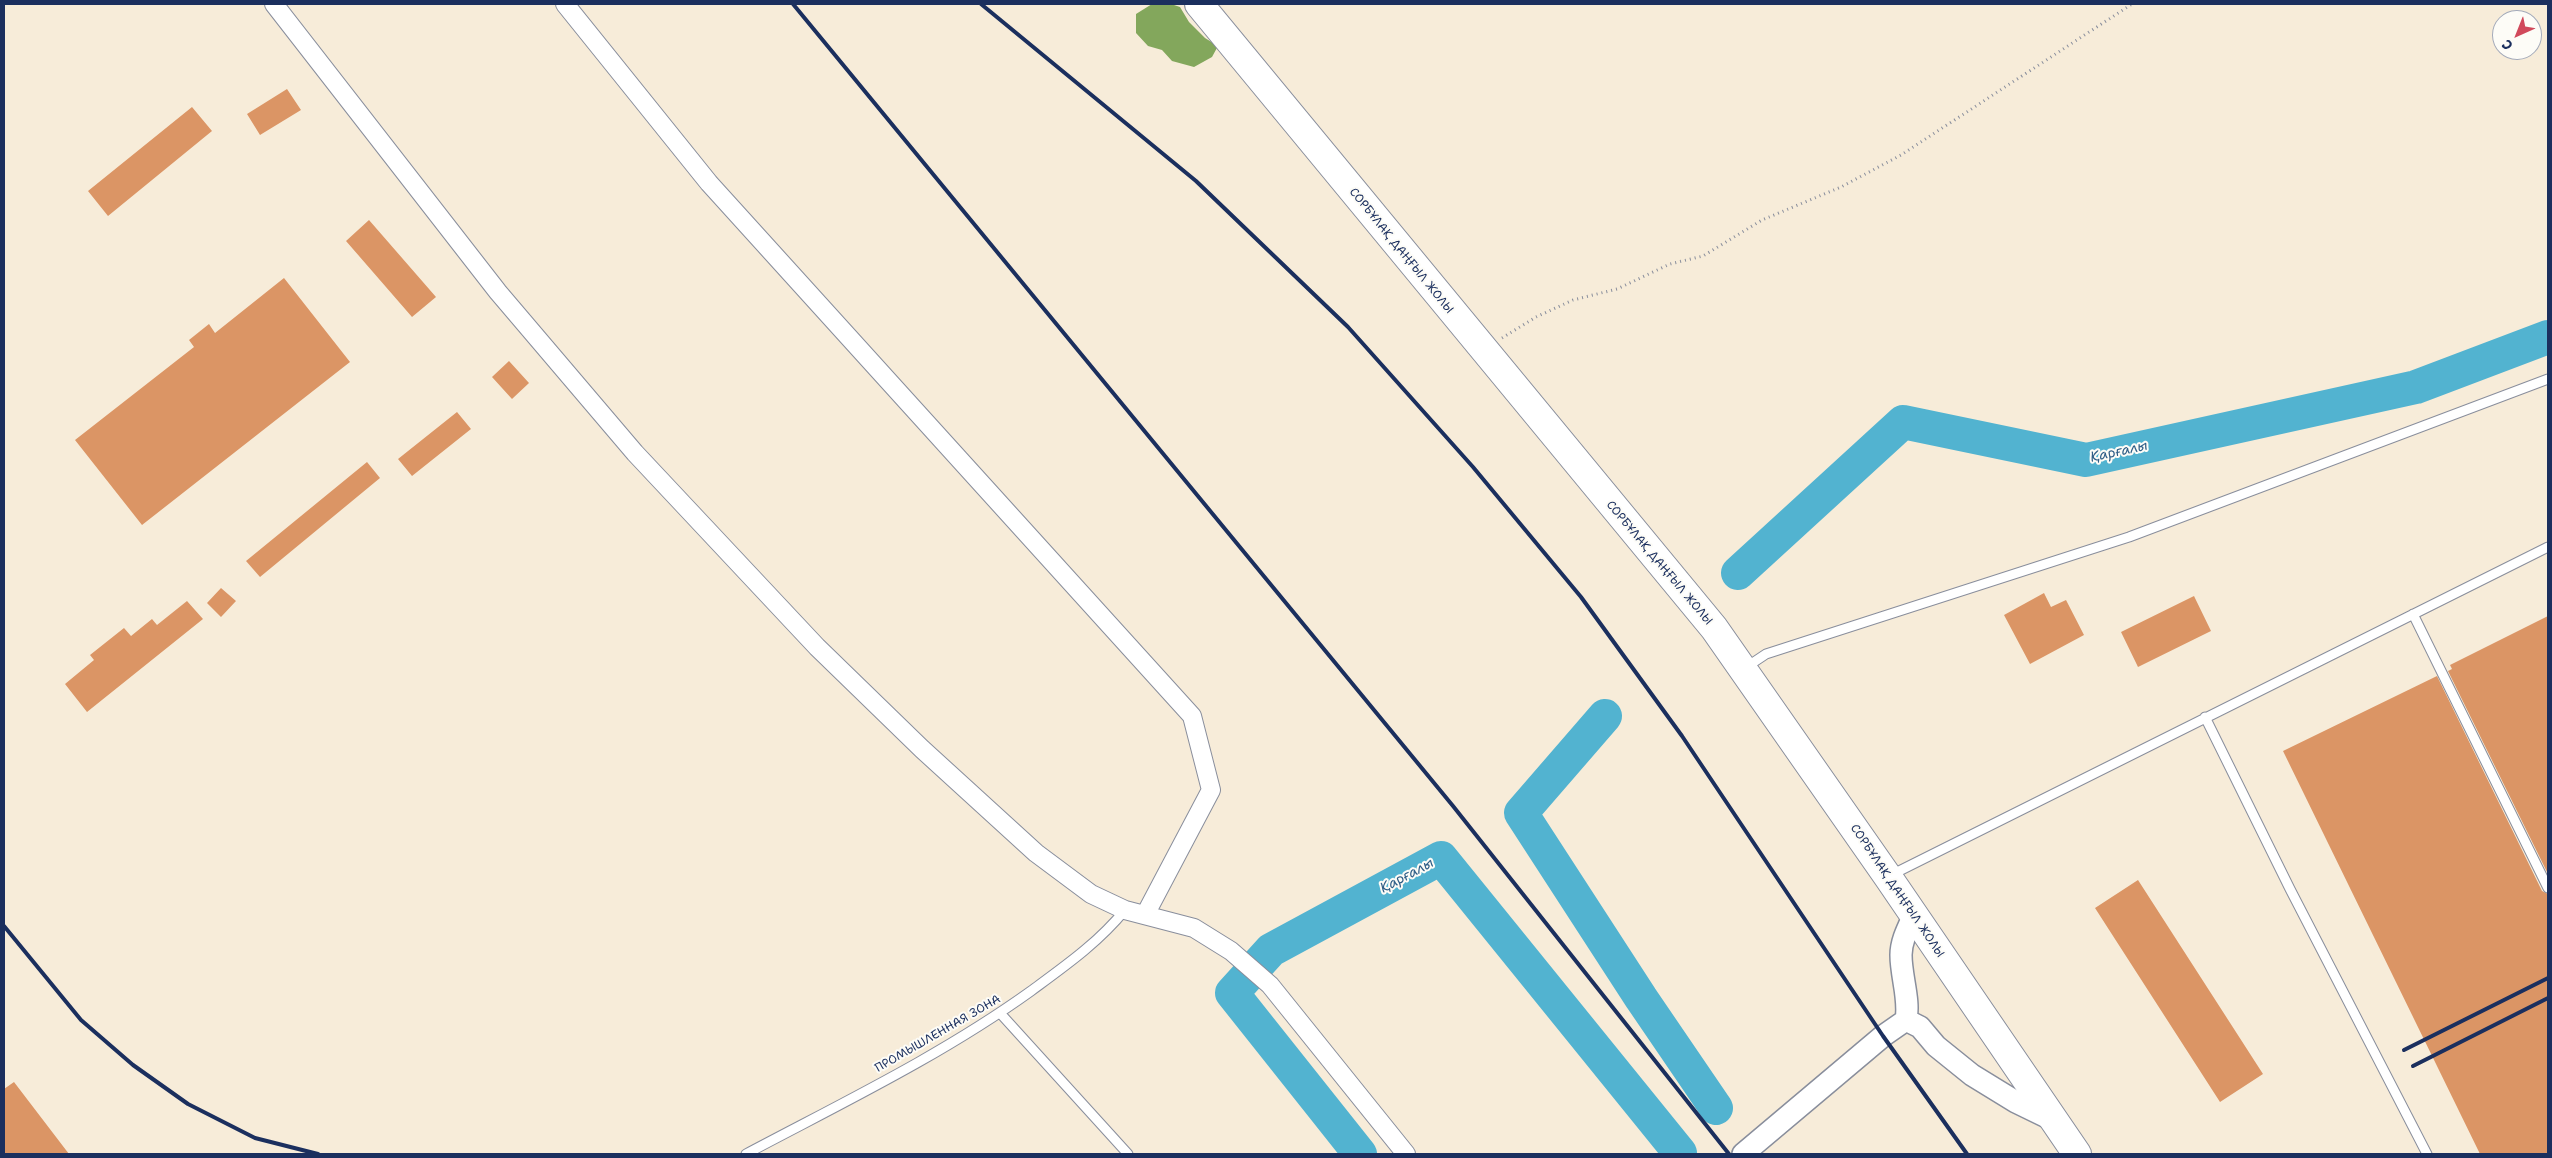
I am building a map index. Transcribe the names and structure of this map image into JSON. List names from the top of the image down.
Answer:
{
  "streets": {
    "main road": ["СОРБҰЛАҚ ДАҢҒЫЛ ЖОЛЫ"],
    "lane": ["ПРОМЫШЛЕННАЯ ЗОНА"]
  },
  "water": ["Қарғалы"],
  "north": "bottom left"
}
